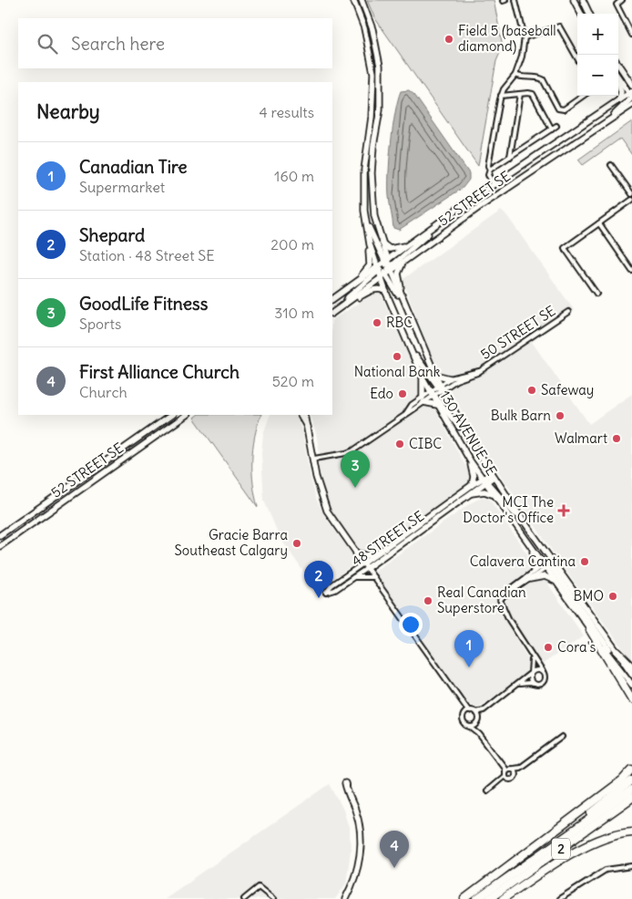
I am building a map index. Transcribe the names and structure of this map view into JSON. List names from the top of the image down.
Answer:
{
  "streets": {
    "highway": ["2"],
    "main road": ["52 STREET SE", "130 AVENUE SE", "48 STREET SE"],
    "street": ["50 STREET SE"]
  },
  "crossings": [
    ["52 STREET SE", "130 AVENUE SE"],
    ["50 STREET SE", "130 AVENUE SE"],
    ["130 AVENUE SE", "48 STREET SE"]
  ],
  "places": {
    "other": [
      "Field 5 (baseball diamond)",
      "RBC",
      "National Bank",
      "Safeway",
      "Edo",
      "Bulk Barn",
      "Walmart",
      "CIBC",
      "Gracie Barra Southeast Calgary",
      "Calavera Cantina",
      "BMO",
      "Real Canadian Superstore",
      "Cora's"
    ],
    "health": ["MCI The Doctor's Office"]
  },
  "page": {
    "map_buttons": ["+", "−"],
    "search": "Search here",
    "heading": ["Nearby", "4 results"],
    "list": [
      {
        "mark": "1",
        "name": "Canadian Tire",
        "note": "Supermarket",
        "value": "160 m"
      },
      {
        "mark": "2",
        "name": "Shepard",
        "note": "Station · 48 Street SE",
        "value": "200 m"
      },
      {
        "mark": "3",
        "name": "GoodLife Fitness",
        "note": "Sports",
        "value": "310 m"
      },
      {
        "mark": "4",
        "name": "First Alliance Church",
        "note": "Church",
        "value": "520 m"
      }
    ],
    "pins": [
      "3",
      "2",
      "1",
      "4"
    ]
  }
}
